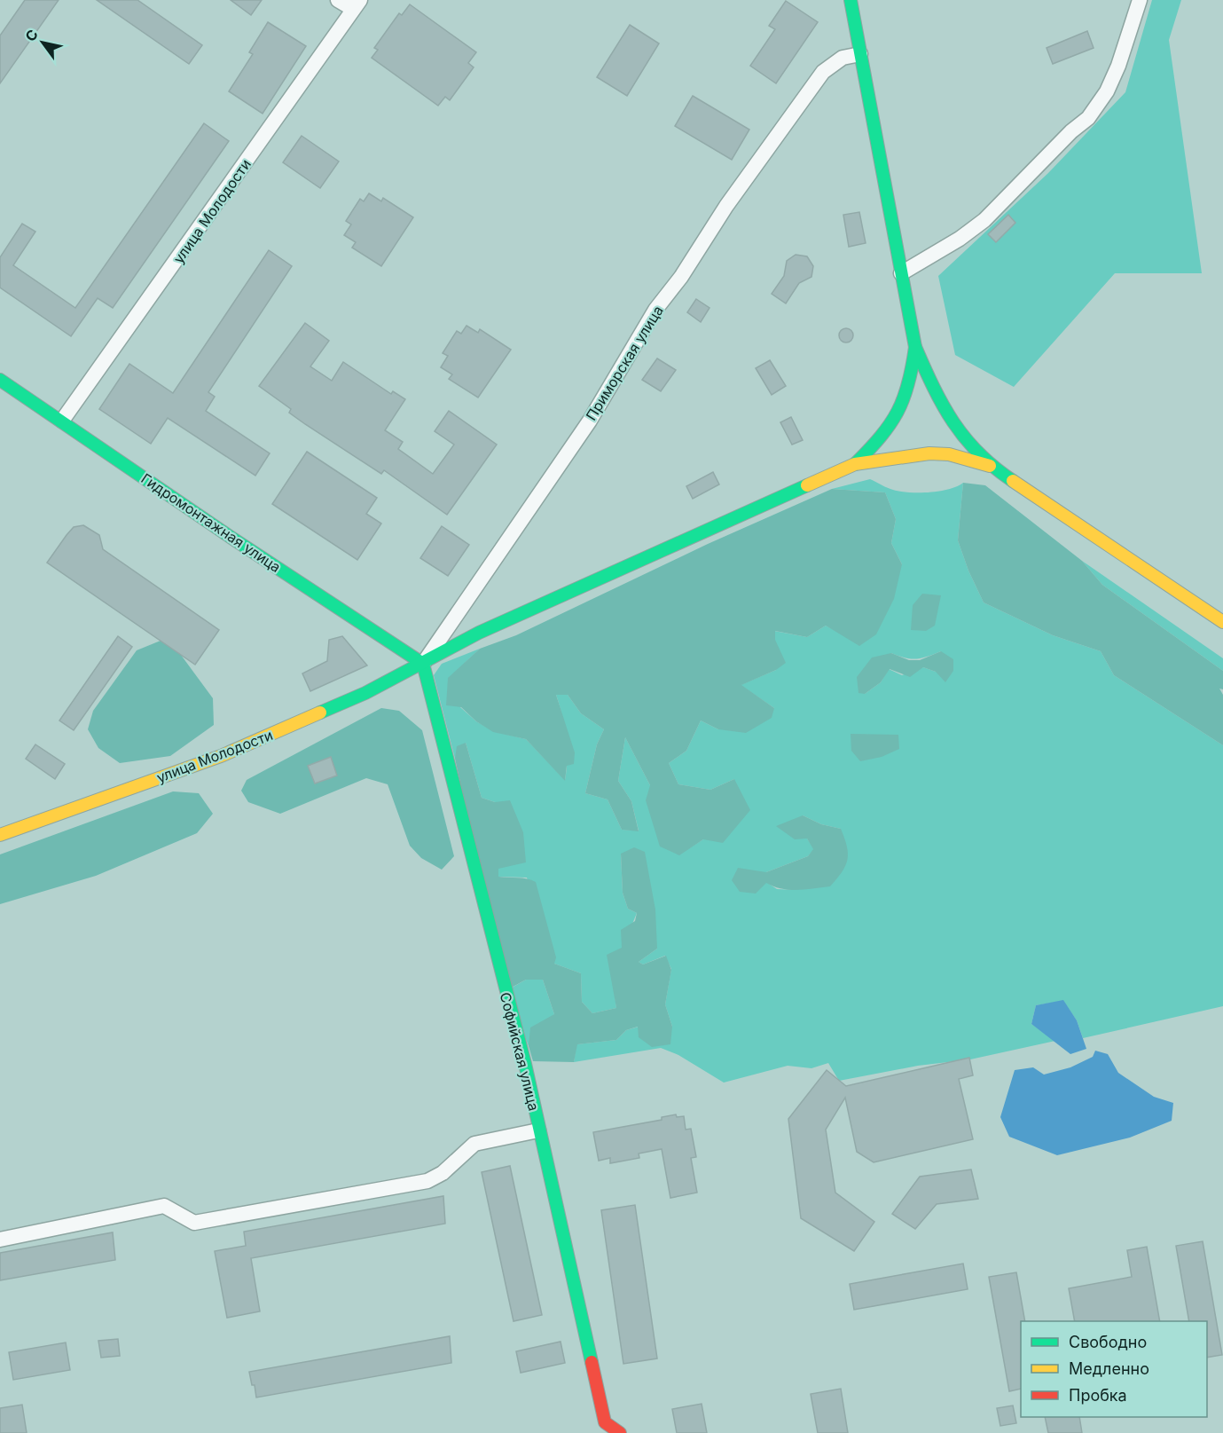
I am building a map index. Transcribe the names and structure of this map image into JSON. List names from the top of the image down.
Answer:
{
  "streets": {
    "main road": ["улица Молодости", "Гидромонтажная улица", "Софийская улица"],
    "street": ["Приморская улица"]
  },
  "crossings": [
    ["улица Молодости", "Приморская улица"],
    ["улица Молодости", "Гидромонтажная улица"],
    ["улица Молодости", "Софийская улица"],
    ["Приморская улица", "Гидромонтажная улица"],
    ["Приморская улица", "Софийская улица"],
    ["Гидромонтажная улица", "Софийская улица"]
  ],
  "legend": ["Свободно", "Медленно", "Пробка"],
  "north": "top left"
}
